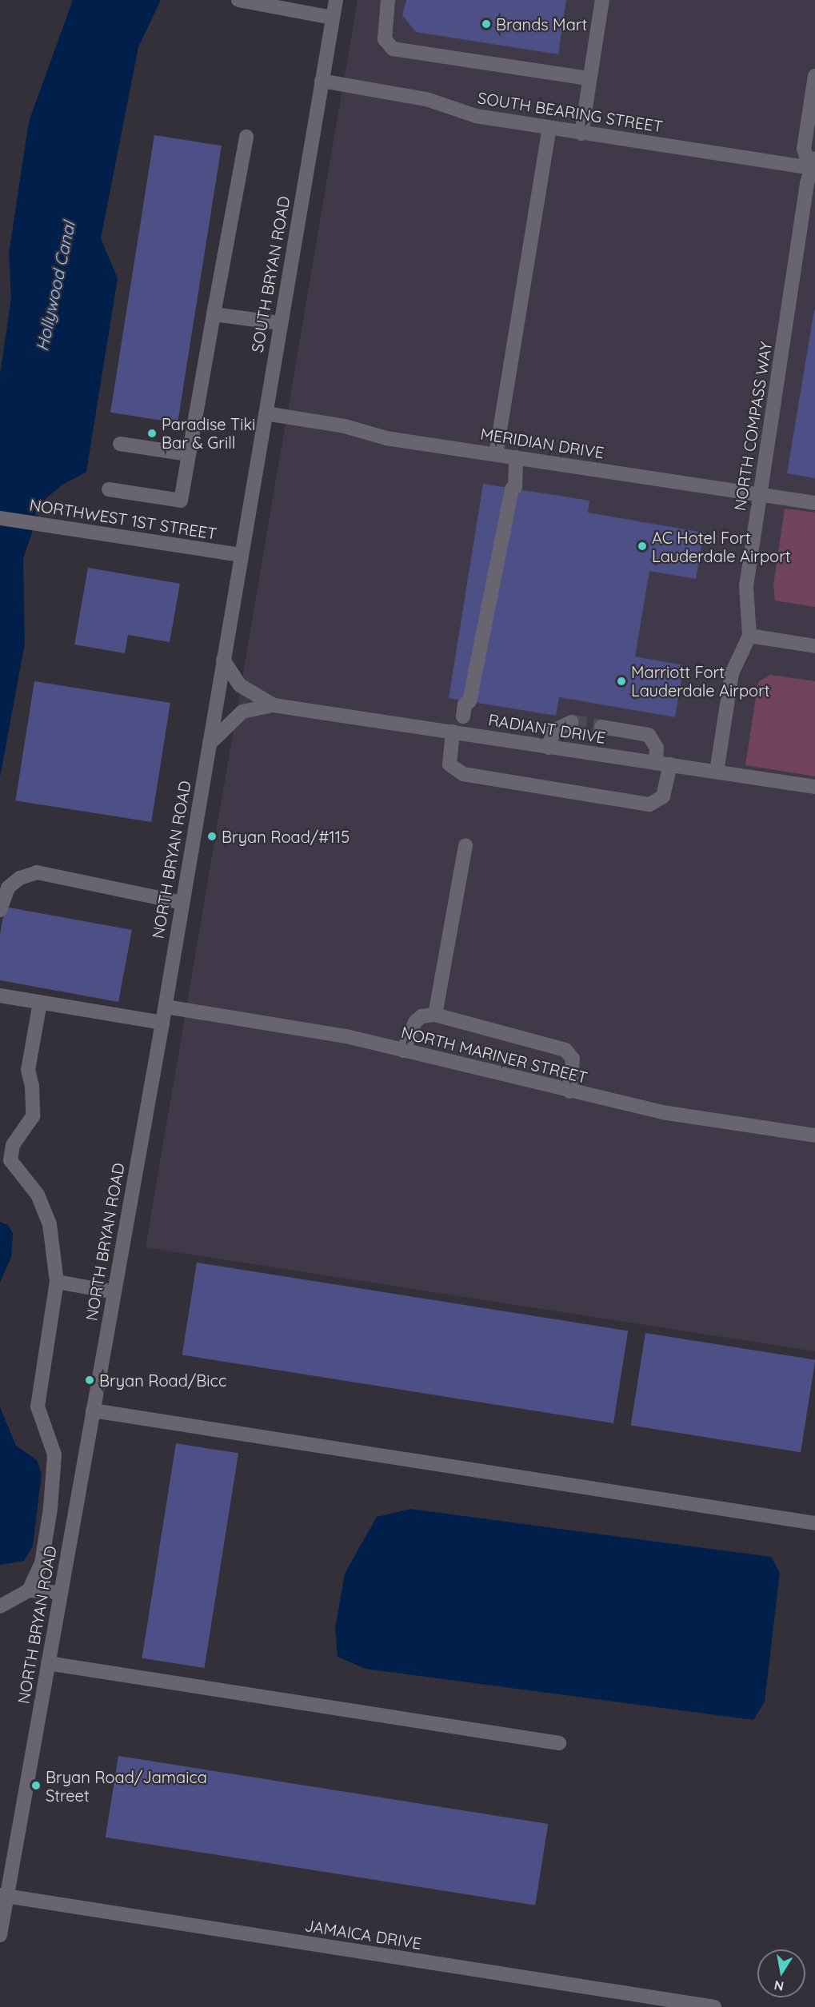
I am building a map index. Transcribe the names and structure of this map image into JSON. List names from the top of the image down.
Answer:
{
  "streets": {
    "street": [
      "SOUTH BEARING STREET",
      "SOUTH BRYAN ROAD",
      "NORTH COMPASS WAY",
      "MERIDIAN DRIVE",
      "NORTHWEST 1ST STREET",
      "RADIANT DRIVE",
      "NORTH BRYAN ROAD",
      "NORTH MARINER STREET",
      "JAMAICA DRIVE"
    ]
  },
  "crossings": [
    ["SOUTH BEARING STREET", "SOUTH BRYAN ROAD"],
    ["SOUTH BEARING STREET", "NORTH COMPASS WAY"],
    ["SOUTH BRYAN ROAD", "MERIDIAN DRIVE"],
    ["SOUTH BRYAN ROAD", "NORTHWEST 1ST STREET"],
    ["SOUTH BRYAN ROAD", "NORTH BRYAN ROAD"],
    ["NORTH COMPASS WAY", "MERIDIAN DRIVE"],
    ["NORTHWEST 1ST STREET", "NORTH BRYAN ROAD"],
    ["RADIANT DRIVE", "NORTH BRYAN ROAD"],
    ["NORTH BRYAN ROAD", "NORTH MARINER STREET"],
    ["NORTH BRYAN ROAD", "JAMAICA DRIVE"]
  ],
  "water": ["Hollywood Canal"],
  "places": [
    "Brands Mart",
    "Paradise Tiki Bar & Grill",
    "AC Hotel Fort Lauderdale Airport",
    "Marriott Fort Lauderdale Airport",
    "Bryan Road/#115",
    "Bryan Road/Bicc",
    "Bryan Road/Jamaica Street"
  ],
  "north": "bottom"
}
